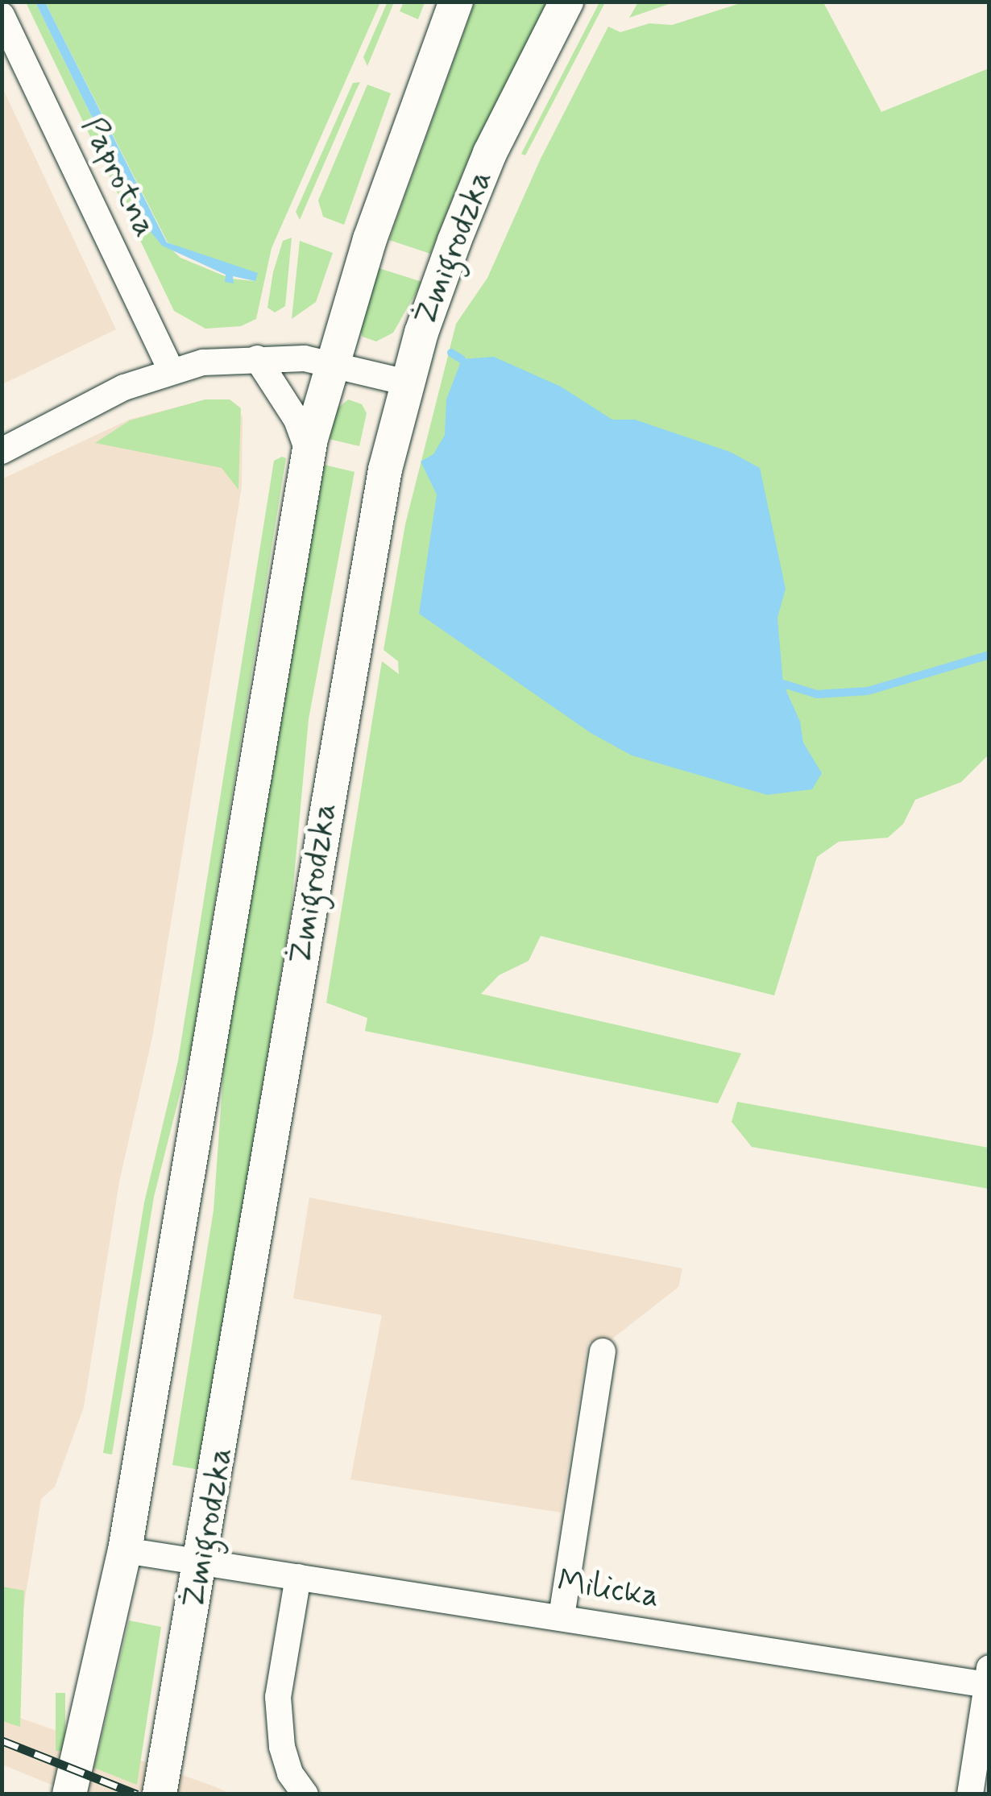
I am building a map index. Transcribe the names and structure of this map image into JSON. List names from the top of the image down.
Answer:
{
  "streets": {
    "main road": ["Żmigrodzka"],
    "street": ["Paprotna", "Milicka"]
  },
  "crossings": [
    ["Żmigrodzka", "Milicka"]
  ]
}
